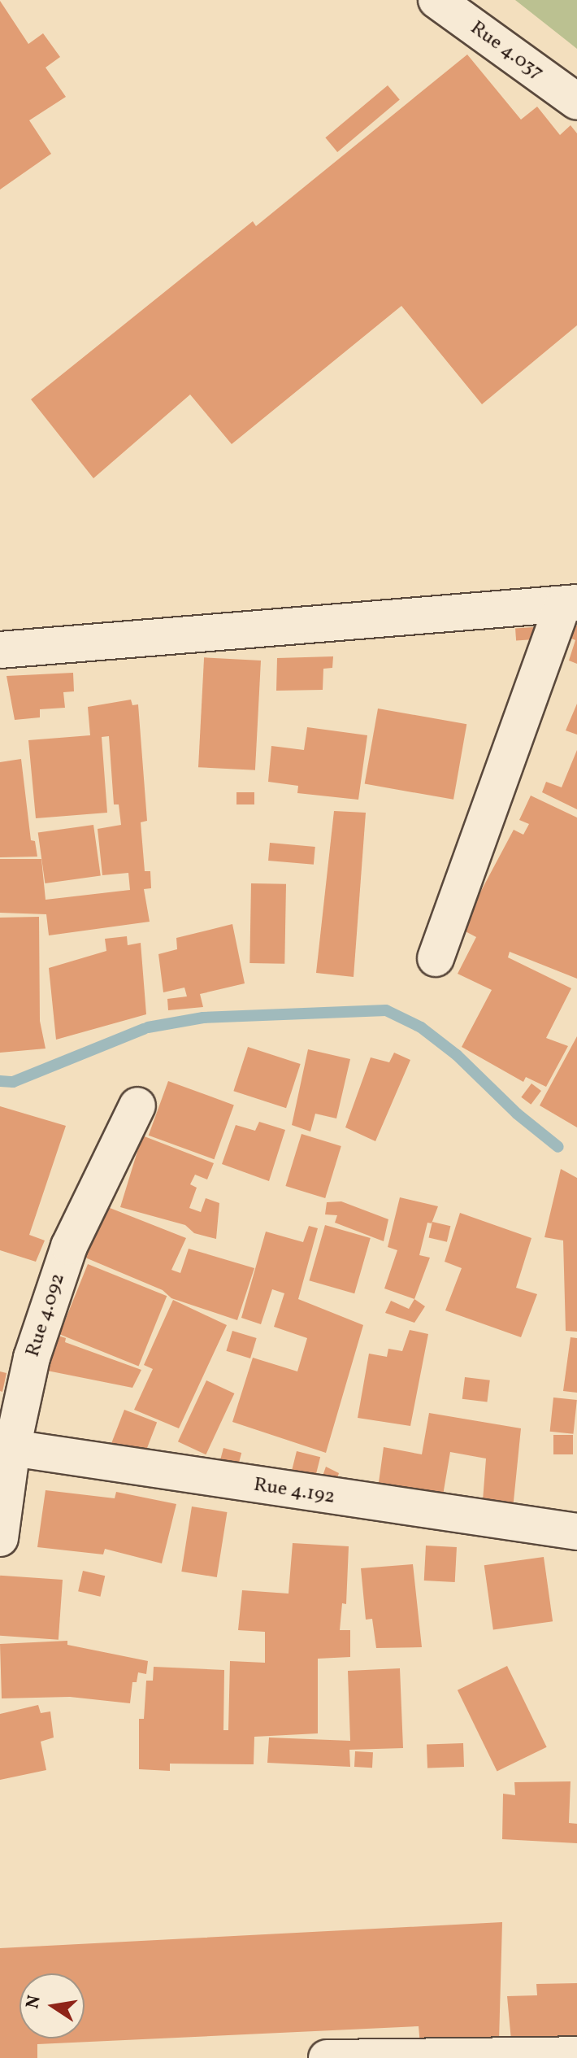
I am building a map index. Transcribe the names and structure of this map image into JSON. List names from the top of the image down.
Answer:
{
  "streets": {
    "street": ["Rue 4.037", "Rue 4.092", "Rue 4.192"]
  },
  "crossings": [
    ["Rue 4.092", "Rue 4.192"]
  ],
  "north": "left"
}
